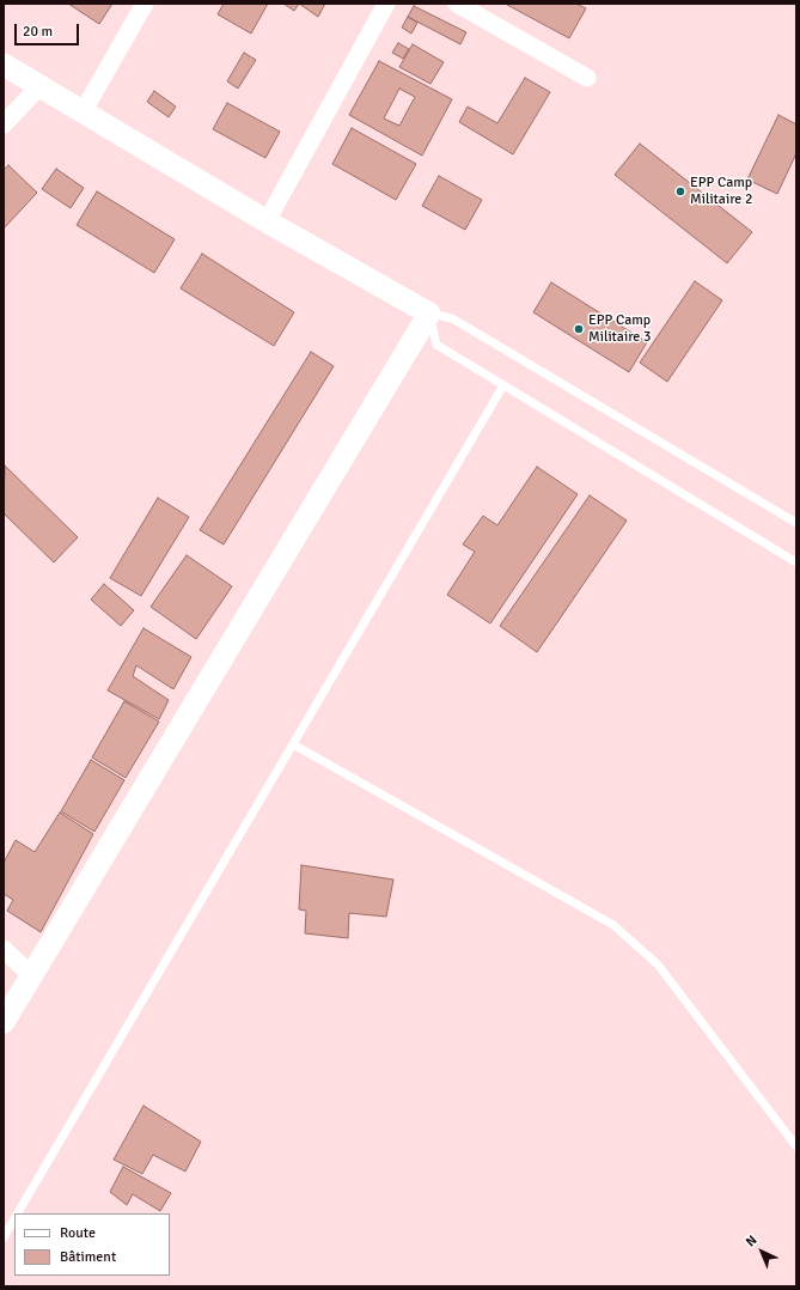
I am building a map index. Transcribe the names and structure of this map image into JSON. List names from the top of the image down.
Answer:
{
  "places": ["EPP Camp Militaire 2", "EPP Camp Militaire 3"],
  "legend": ["Route", "Bâtiment"],
  "scale_bar": "20 m",
  "north": "top left"
}
